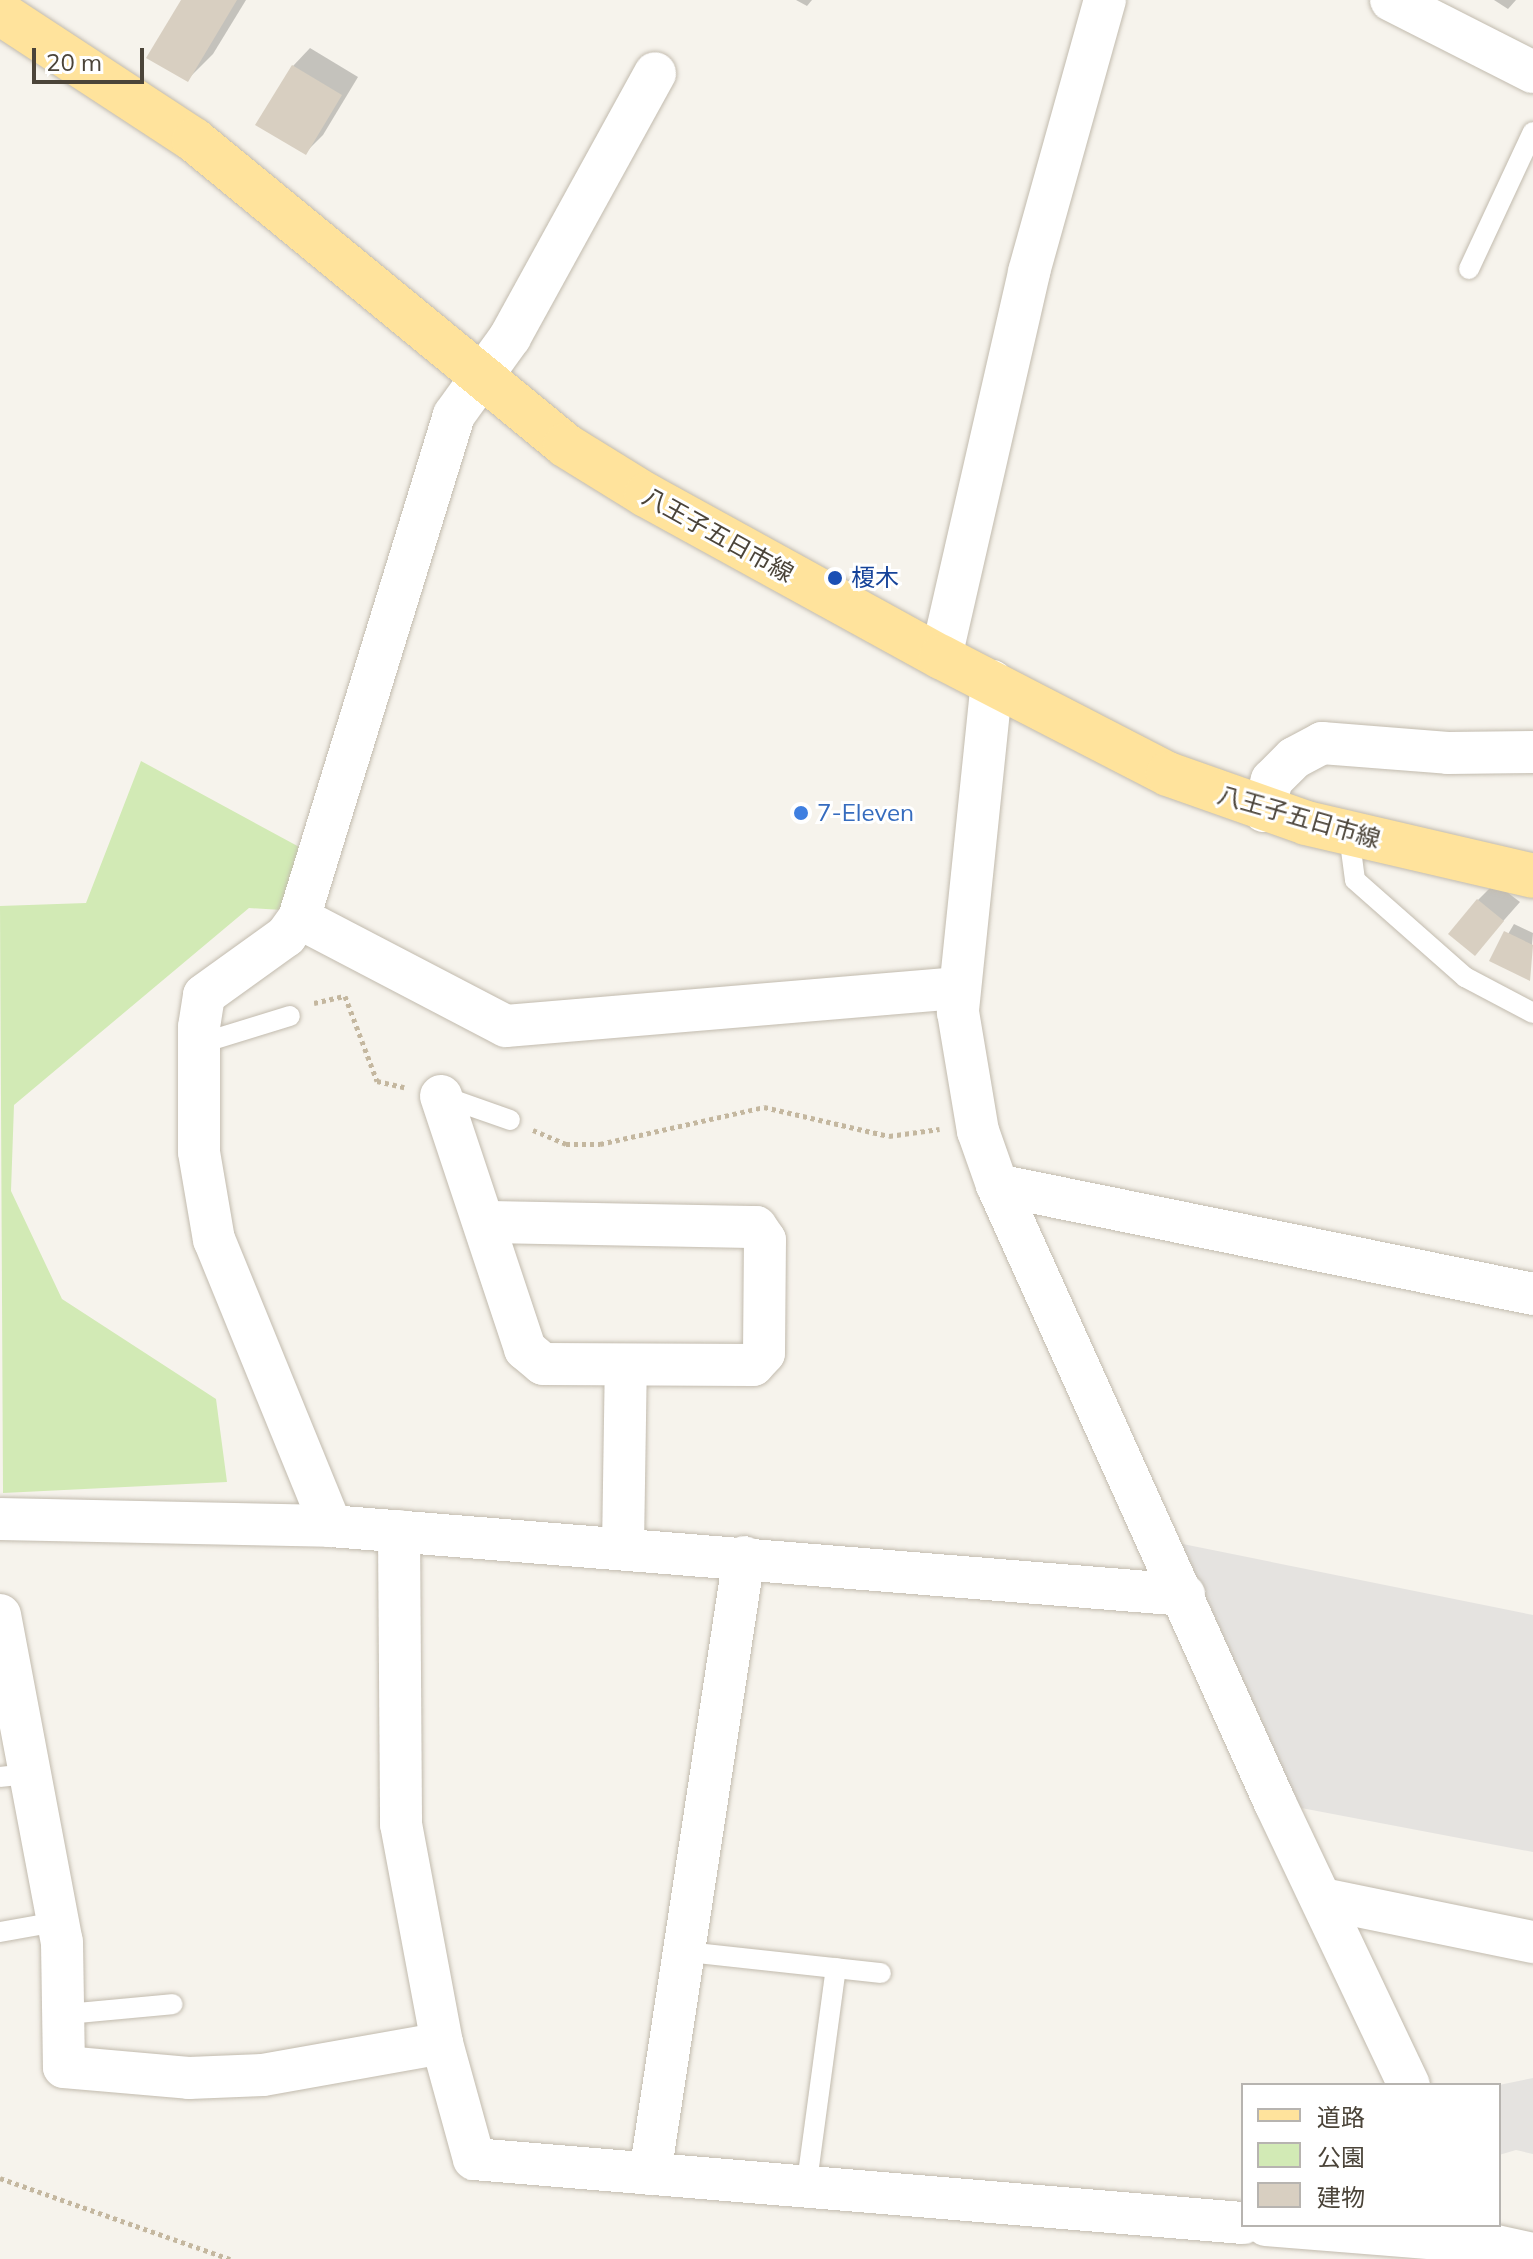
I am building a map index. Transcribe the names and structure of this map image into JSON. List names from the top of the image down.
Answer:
{
  "streets": {
    "main road": ["八王子五日市線"]
  },
  "places": ["榎木", "7-Eleven"],
  "legend": ["道路", "公園", "建物"],
  "scale_bar": "20 m"
}
